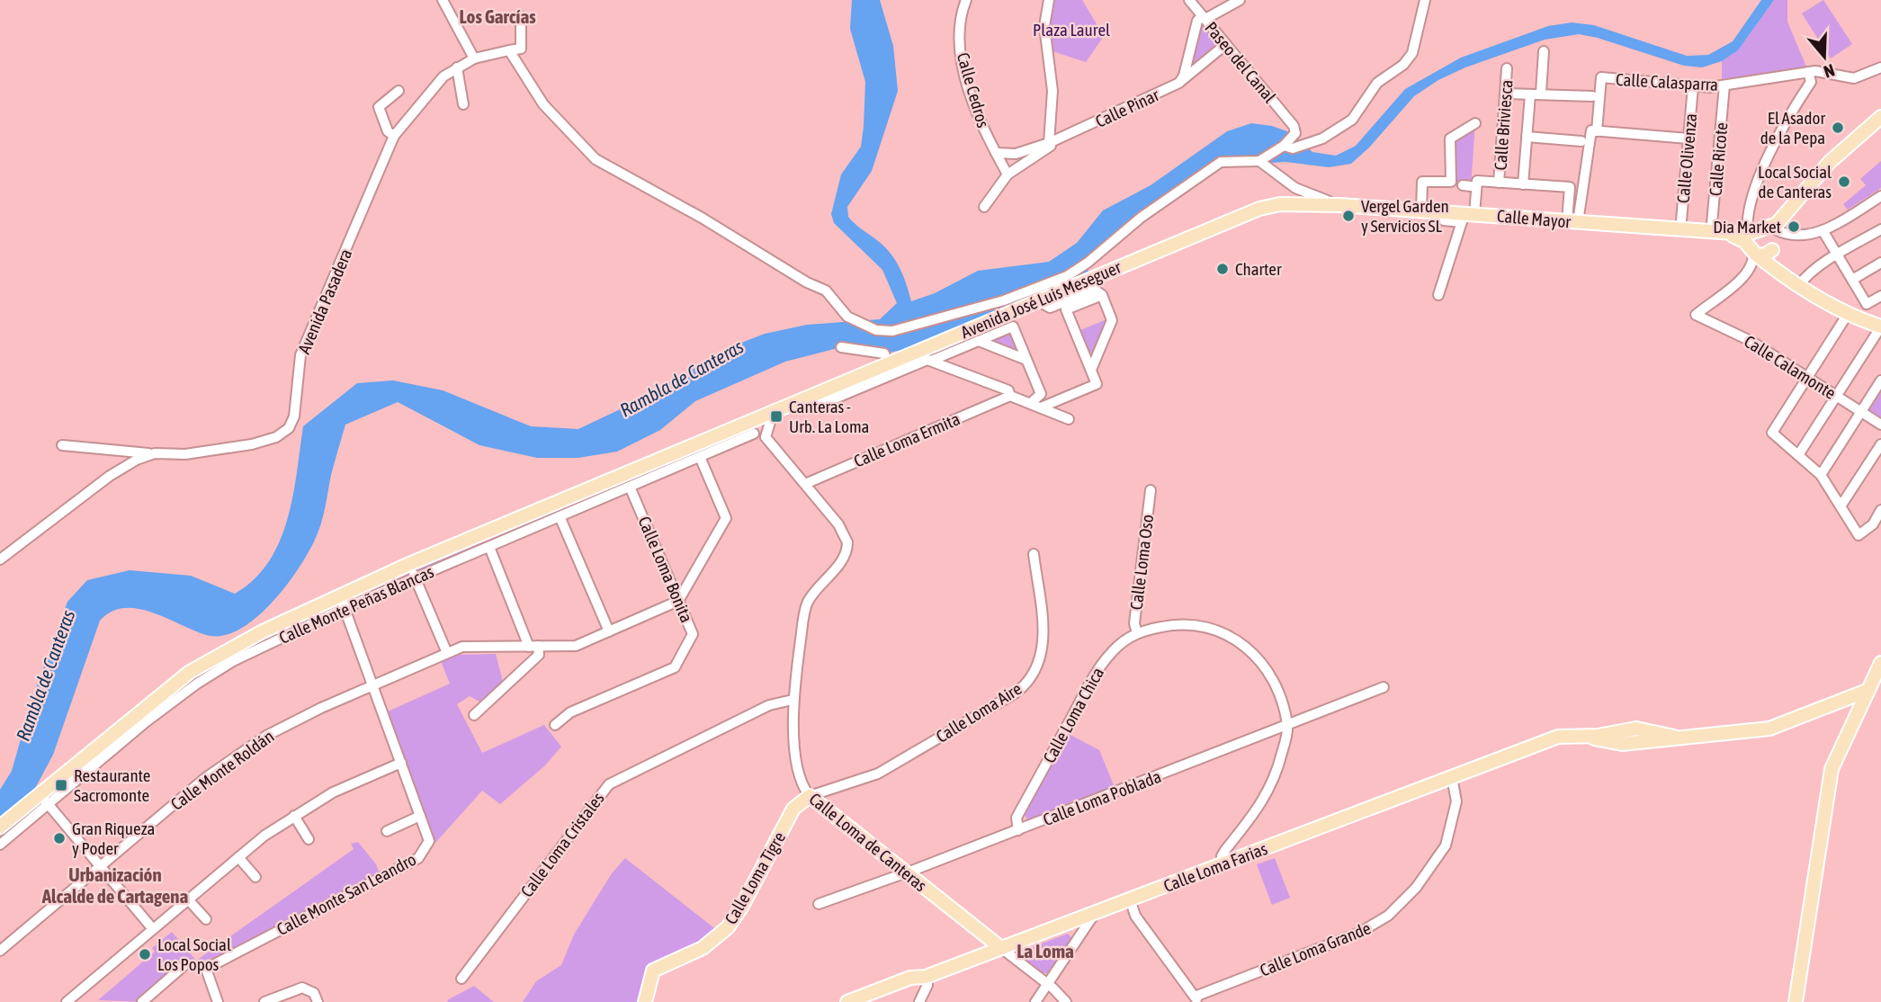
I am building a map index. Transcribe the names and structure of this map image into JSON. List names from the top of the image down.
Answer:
{
  "streets": {
    "main road": [
      "Calle Mayor",
      "Avenida José Luis Meseguer",
      "Calle Monte Peñas Blancas",
      "Calle Loma de Canteras",
      "Calle Loma Farias",
      "Calle Loma Tigre"
    ],
    "street": [
      "Paseo del Canal",
      "Calle Calasparra",
      "Calle Cedros",
      "Calle Pinar",
      "Calle Briviesca",
      "Calle Olivenza",
      "Calle Ricote",
      "Avenida Pasadera",
      "Calle Calamonte",
      "Calle Loma Ermita",
      "Calle Loma Oso",
      "Calle Loma Bonita",
      "Calle Loma Aire",
      "Calle Loma Chica",
      "Calle Monte Roldán",
      "Calle Loma Poblada",
      "Calle Loma Cristales",
      "Calle Monte San Leandro",
      "Calle Loma Grande"
    ]
  },
  "crossings": [
    ["Paseo del Canal", "Calle Pinar"],
    ["Calle Calasparra", "Calle Olivenza"],
    ["Calle Calasparra", "Calle Ricote"],
    ["Calle Cedros", "Calle Pinar"],
    ["Calle Olivenza", "Calle Mayor"],
    ["Calle Ricote", "Calle Mayor"],
    ["Calle Mayor", "Avenida José Luis Meseguer"],
    ["Avenida José Luis Meseguer", "Calle Monte Peñas Blancas"],
    ["Calle Loma Ermita", "Calle Loma de Canteras"],
    ["Calle Loma Oso", "Calle Loma Chica"],
    ["Calle Loma Bonita", "Calle Monte Peñas Blancas"],
    ["Calle Loma Bonita", "Calle Monte Roldán"],
    ["Calle Monte Peñas Blancas", "Calle Monte San Leandro"],
    ["Calle Loma Aire", "Calle Loma de Canteras"],
    ["Calle Loma Aire", "Calle Loma Tigre"],
    ["Calle Loma Chica", "Calle Loma Poblada"],
    ["Calle Monte Roldán", "Calle Monte San Leandro"],
    ["Calle Loma Poblada", "Calle Loma de Canteras"],
    ["Calle Loma de Canteras", "Calle Loma Cristales"],
    ["Calle Loma de Canteras", "Calle Loma Farias"],
    ["Calle Loma de Canteras", "Calle Loma Tigre"],
    ["Calle Loma Farias", "Calle Loma Grande"]
  ],
  "districts": ["Los Garcías", "Urbanización Alcalde de Cartagena", "La Loma"],
  "water": ["Rambla de Canteras"],
  "parks": ["Plaza Laurel"],
  "places": {
    "other": [
      "El Asador de la Pepa",
      "Local Social de Canteras",
      "Vergel Garden y Servicios SL",
      "Dia Market",
      "Charter",
      "Gran Riqueza y Poder",
      "Local Social Los Popos"
    ],
    "transit": ["Canteras - Urb. La Loma", "Restaurante Sacromonte"]
  },
  "north": "bottom"
}
